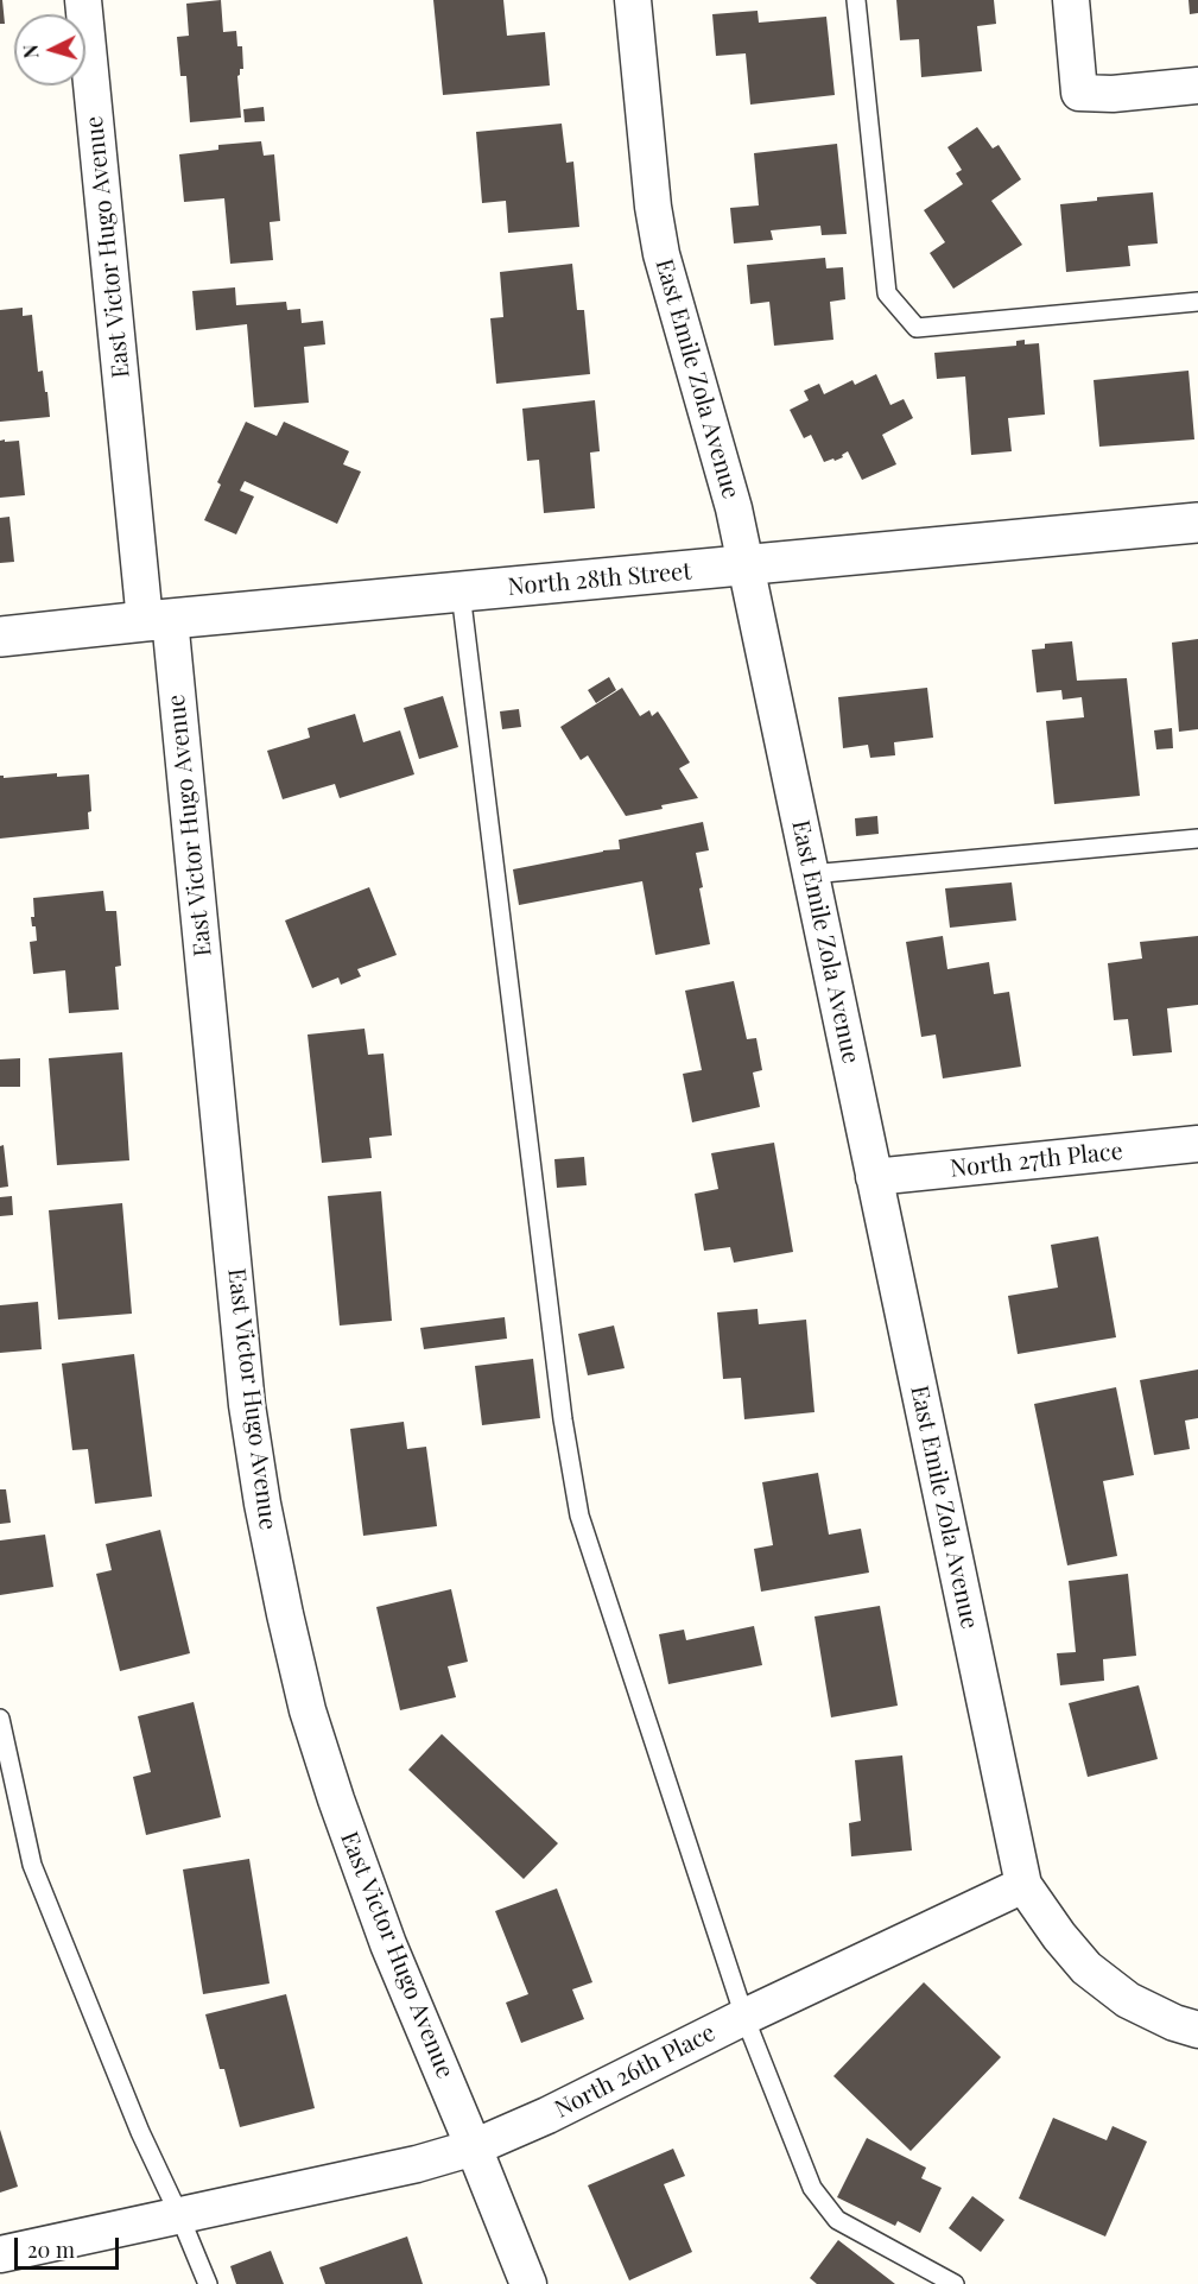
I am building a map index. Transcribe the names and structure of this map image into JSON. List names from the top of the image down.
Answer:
{
  "streets": {
    "street": [
      "East Victor Hugo Avenue",
      "East Emile Zola Avenue",
      "North 28th Street",
      "North 27th Place",
      "North 26th Place"
    ]
  },
  "crossings": [
    ["East Victor Hugo Avenue", "North 28th Street"],
    ["East Victor Hugo Avenue", "North 26th Place"],
    ["East Emile Zola Avenue", "North 28th Street"],
    ["East Emile Zola Avenue", "North 27th Place"],
    ["East Emile Zola Avenue", "North 26th Place"]
  ],
  "scale_bar": "20 m",
  "north": "left"
}
